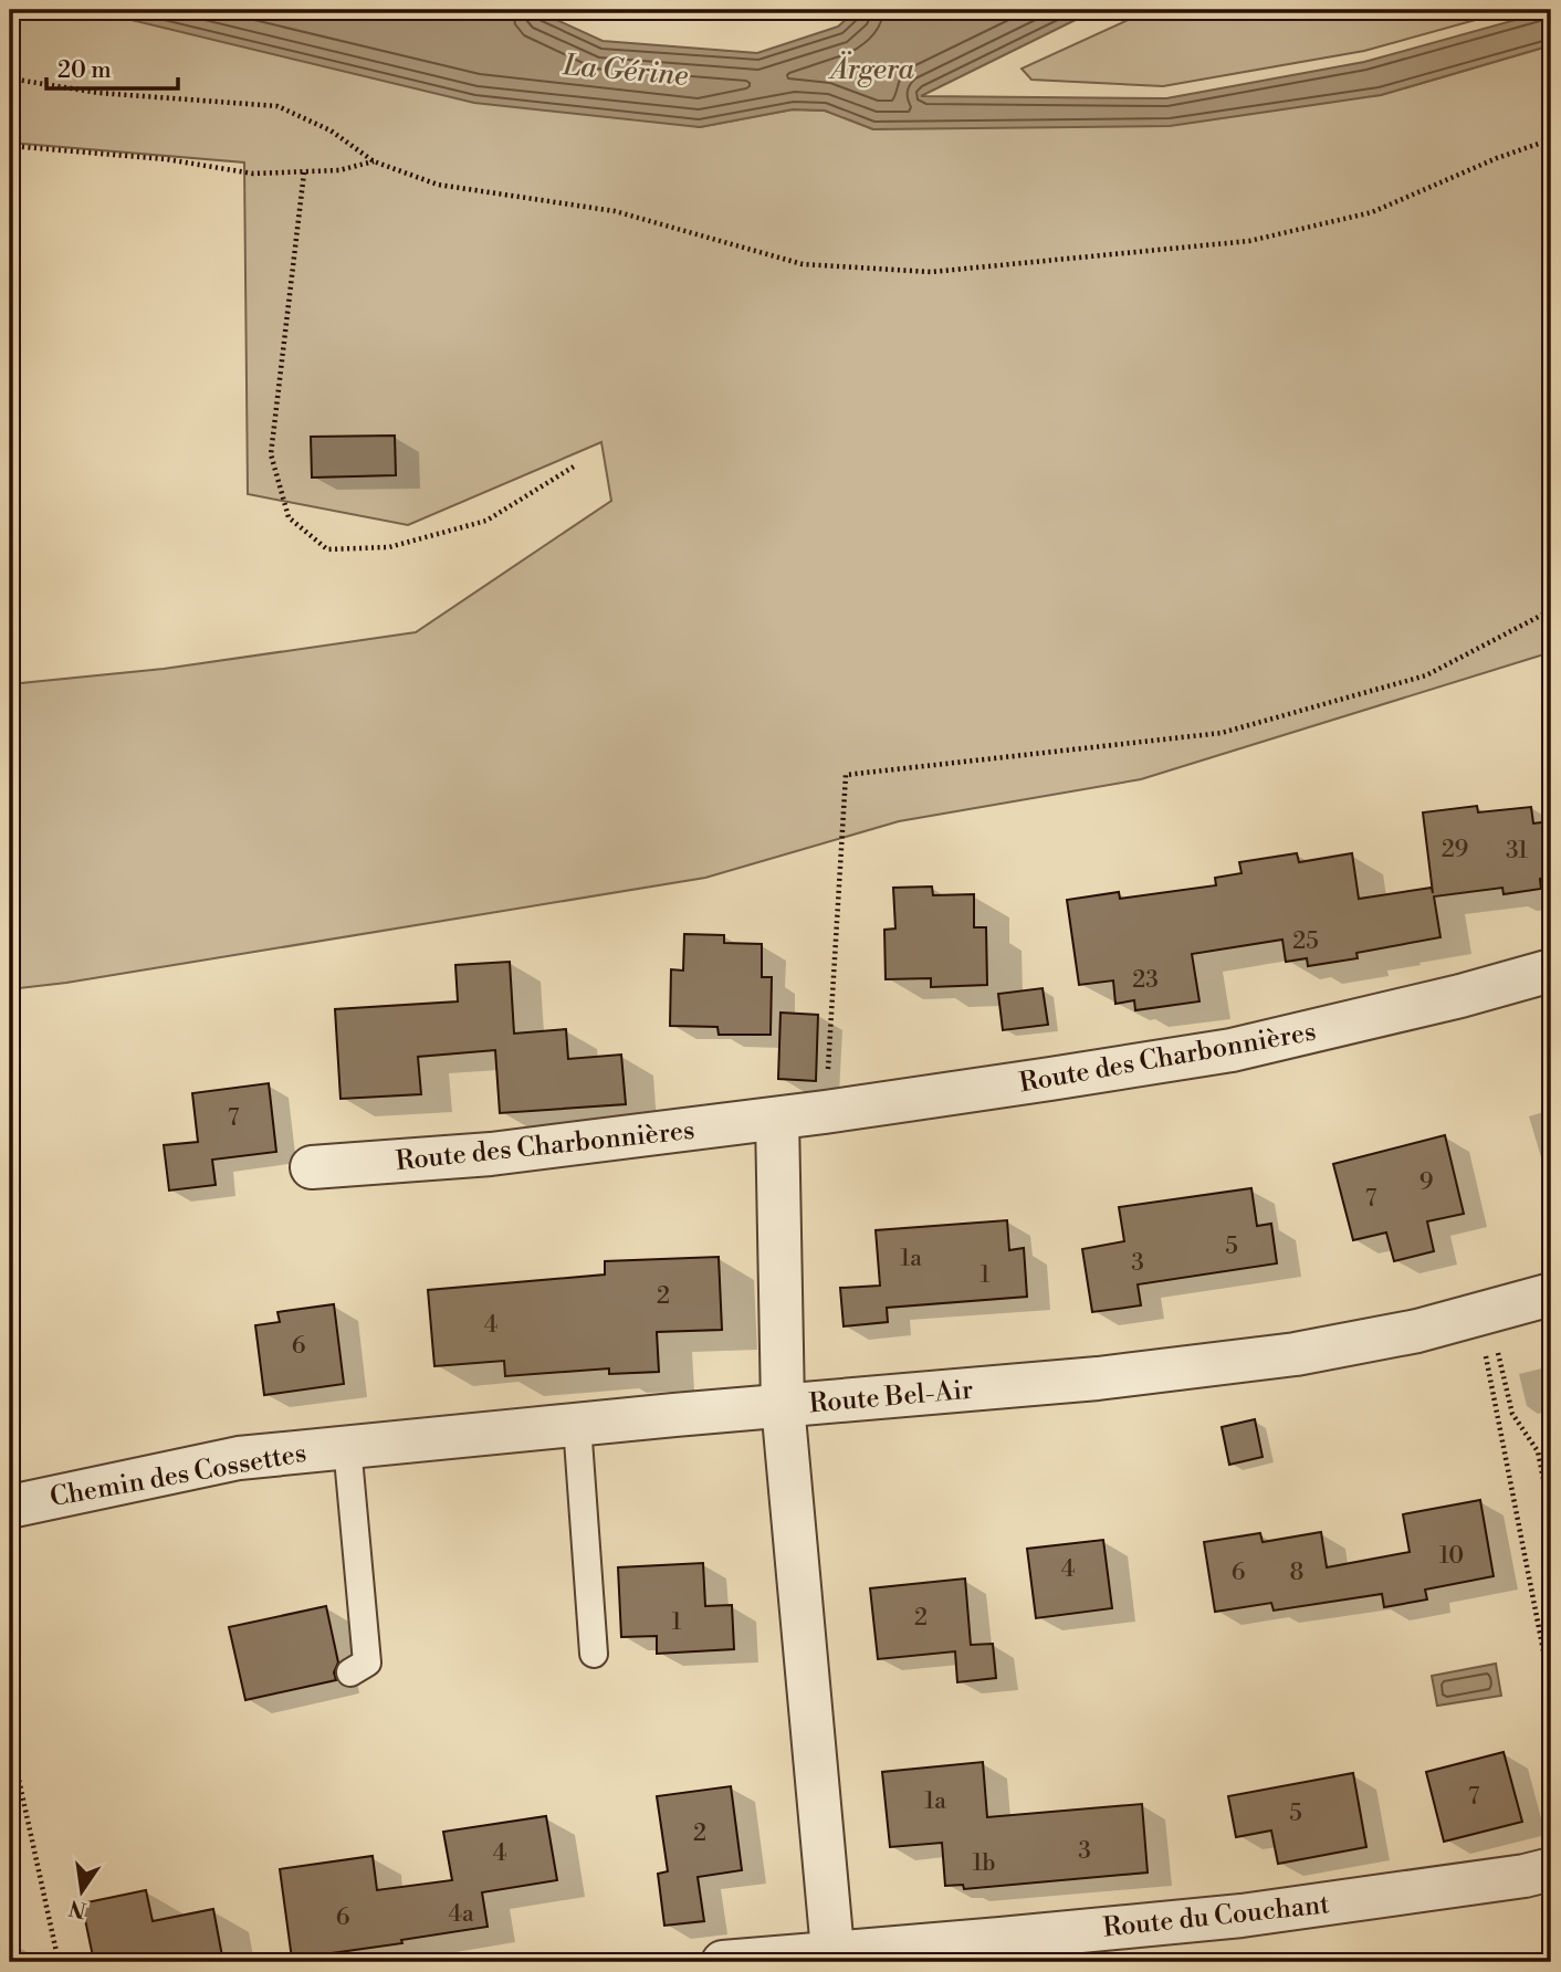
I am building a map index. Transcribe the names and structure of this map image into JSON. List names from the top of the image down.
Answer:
{
  "streets": {
    "street": [
      "Route des Charbonnières",
      "Route Bel-Air",
      "Chemin des Cossettes",
      "Route du Couchant"
    ]
  },
  "crossings": [
    ["Route Bel-Air", "Chemin des Cossettes"],
    ["Route Bel-Air", "Route du Couchant"]
  ],
  "water": ["Ärgera", "La Gérine"],
  "house_numbers": [
    "29",
    "31",
    "25",
    "23",
    "7",
    "9",
    "7",
    "5",
    "1a",
    "3",
    "1",
    "2",
    "4",
    "6",
    "10",
    "4",
    "6",
    "8",
    "2",
    "1",
    "7",
    "1a",
    "5",
    "2",
    "3",
    "4",
    "1b",
    "4a",
    "6"
  ],
  "scale_bar": "20 m",
  "north": "bottom"
}
